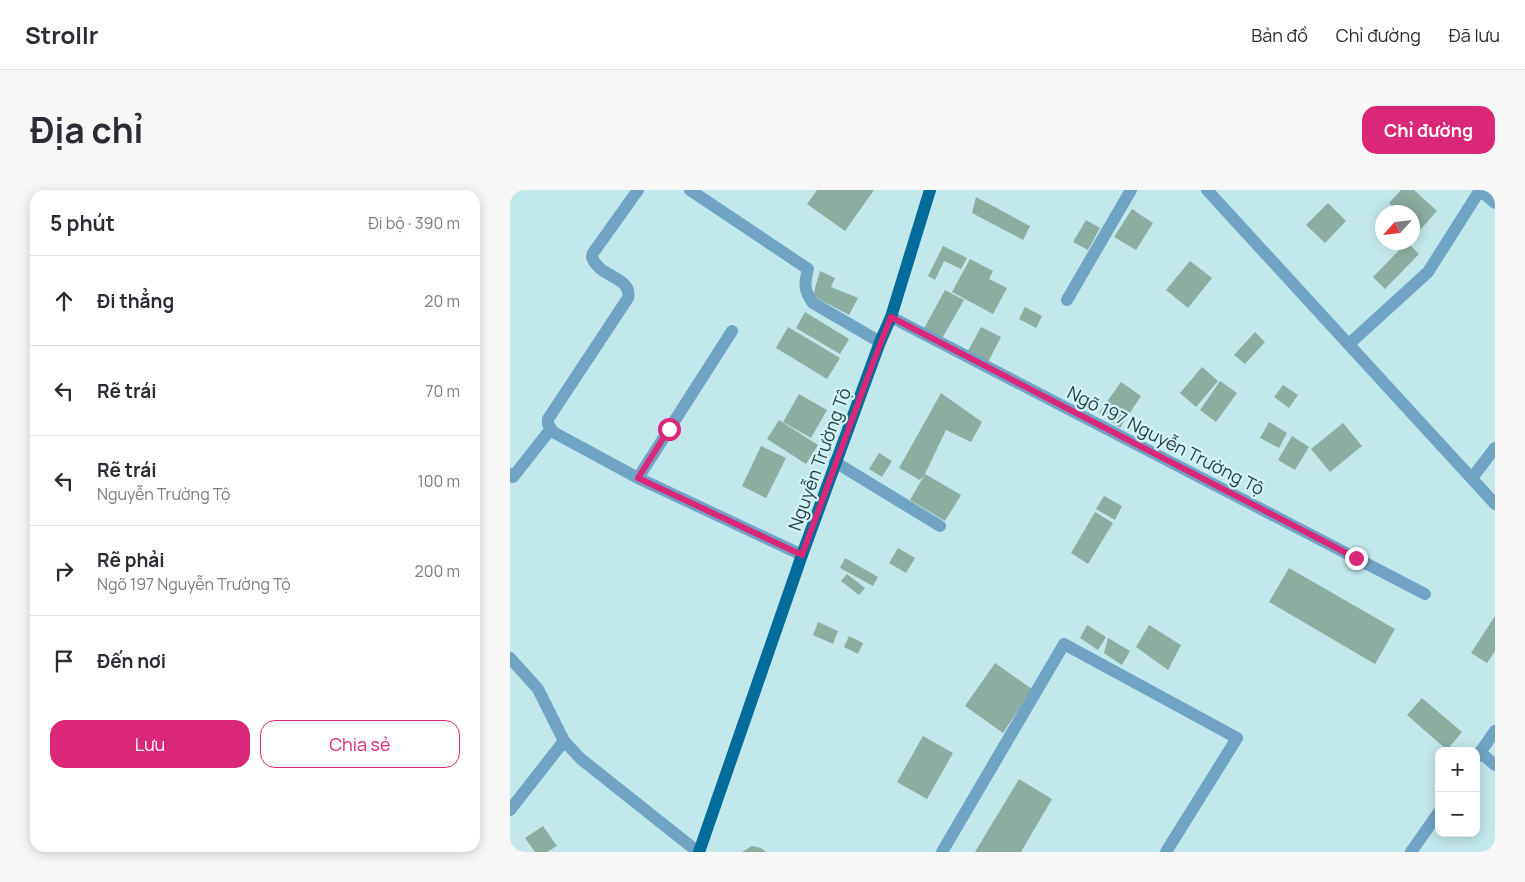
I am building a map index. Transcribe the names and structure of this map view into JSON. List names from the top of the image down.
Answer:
{
  "streets": {
    "main road": ["Nguyễn Trường Tộ"],
    "street": ["Ngõ 197 Nguyễn Trường Tộ"]
  },
  "crossings": [
    ["Ngõ 197 Nguyễn Trường Tộ", "Nguyễn Trường Tộ"]
  ],
  "north": "bottom left",
  "page": {
    "header": "Strollr",
    "nav": ["Bản đồ", "Chỉ đường", "Đã lưu"],
    "title": "Địa chỉ",
    "buttons": [
      "Chỉ đường",
      ["Lưu", "Chia sẻ"]
    ],
    "heading": ["5 phút", "Đi bộ · 390 m"],
    "list": [
      ["Đi thẳng", "20 m"],
      ["Rẽ trái", "70 m"],
      ["Rẽ trái", "Nguyễn Trường Tộ", "100 m"],
      ["Rẽ phải", "Ngõ 197 Nguyễn Trường Tộ", "200 m"],
      "Đến nơi"
    ],
    "map_buttons": ["+", "−"]
  }
}
